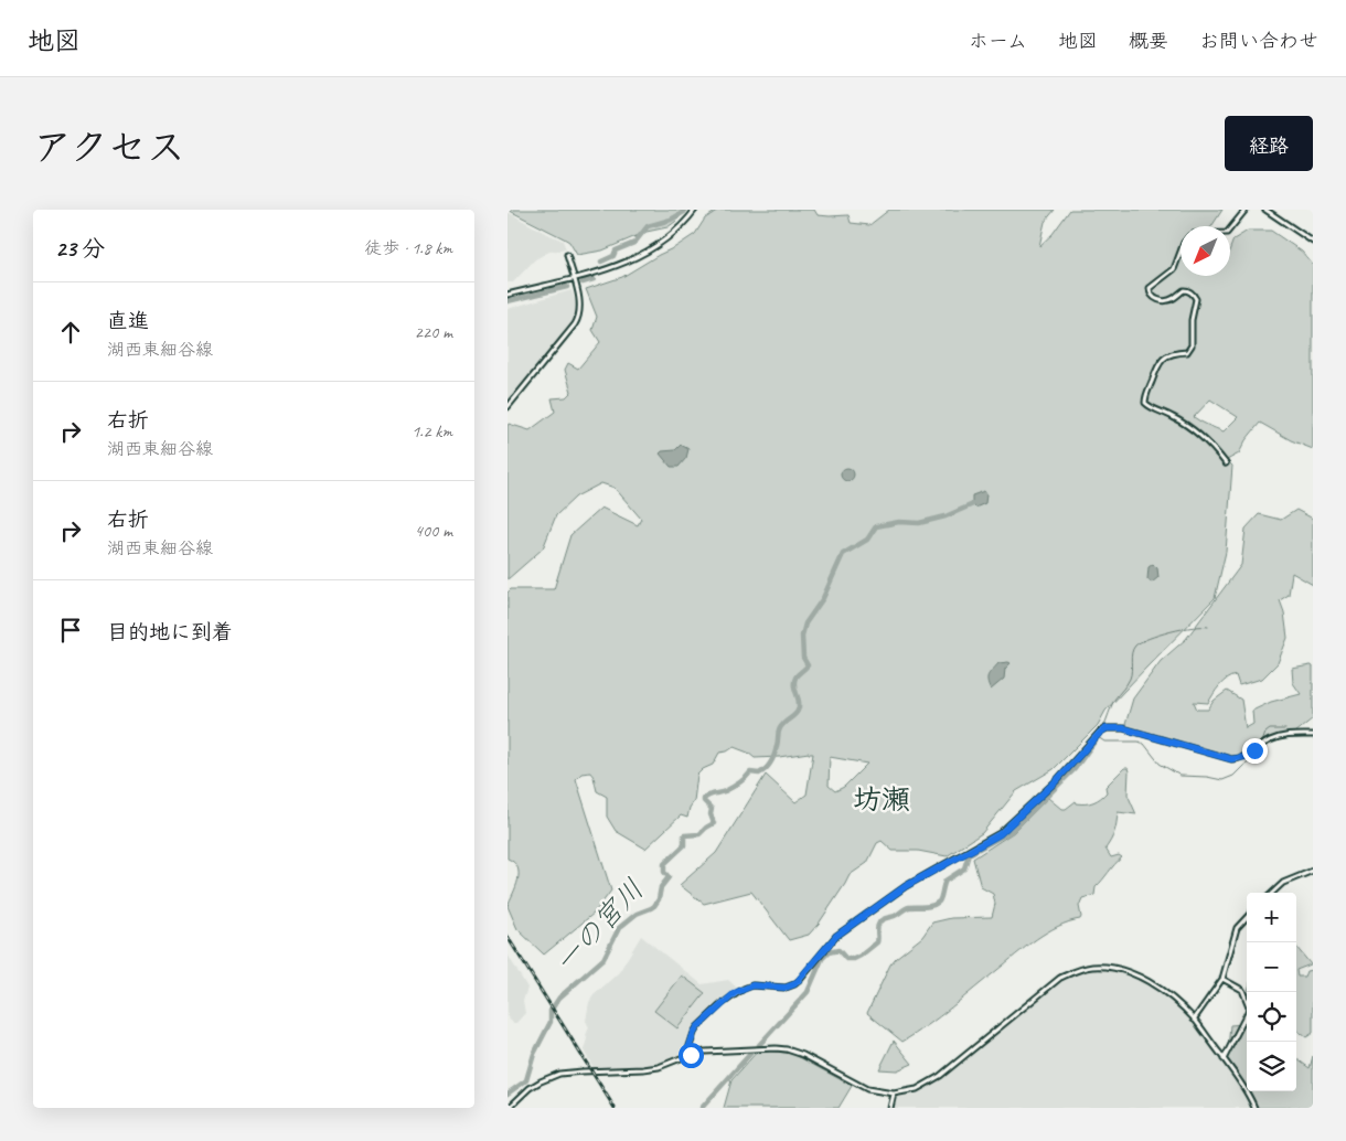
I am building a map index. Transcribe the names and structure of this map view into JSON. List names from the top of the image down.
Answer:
{
  "districts": ["坊瀬"],
  "water": ["一の宮川"],
  "north": "bottom left",
  "page": {
    "header": "地図",
    "nav": [
      "ホーム",
      "地図",
      "概要",
      "お問い合わせ"
    ],
    "title": "アクセス",
    "buttons": "経路",
    "heading": ["23 分", "徒歩 · 1.8 km"],
    "list": [
      ["直進", "湖西東細谷線", "220 m"],
      ["右折", "湖西東細谷線", "1.2 km"],
      ["右折", "湖西東細谷線", "400 m"],
      "目的地に到着"
    ],
    "map_buttons": ["+", "−"]
  }
}
